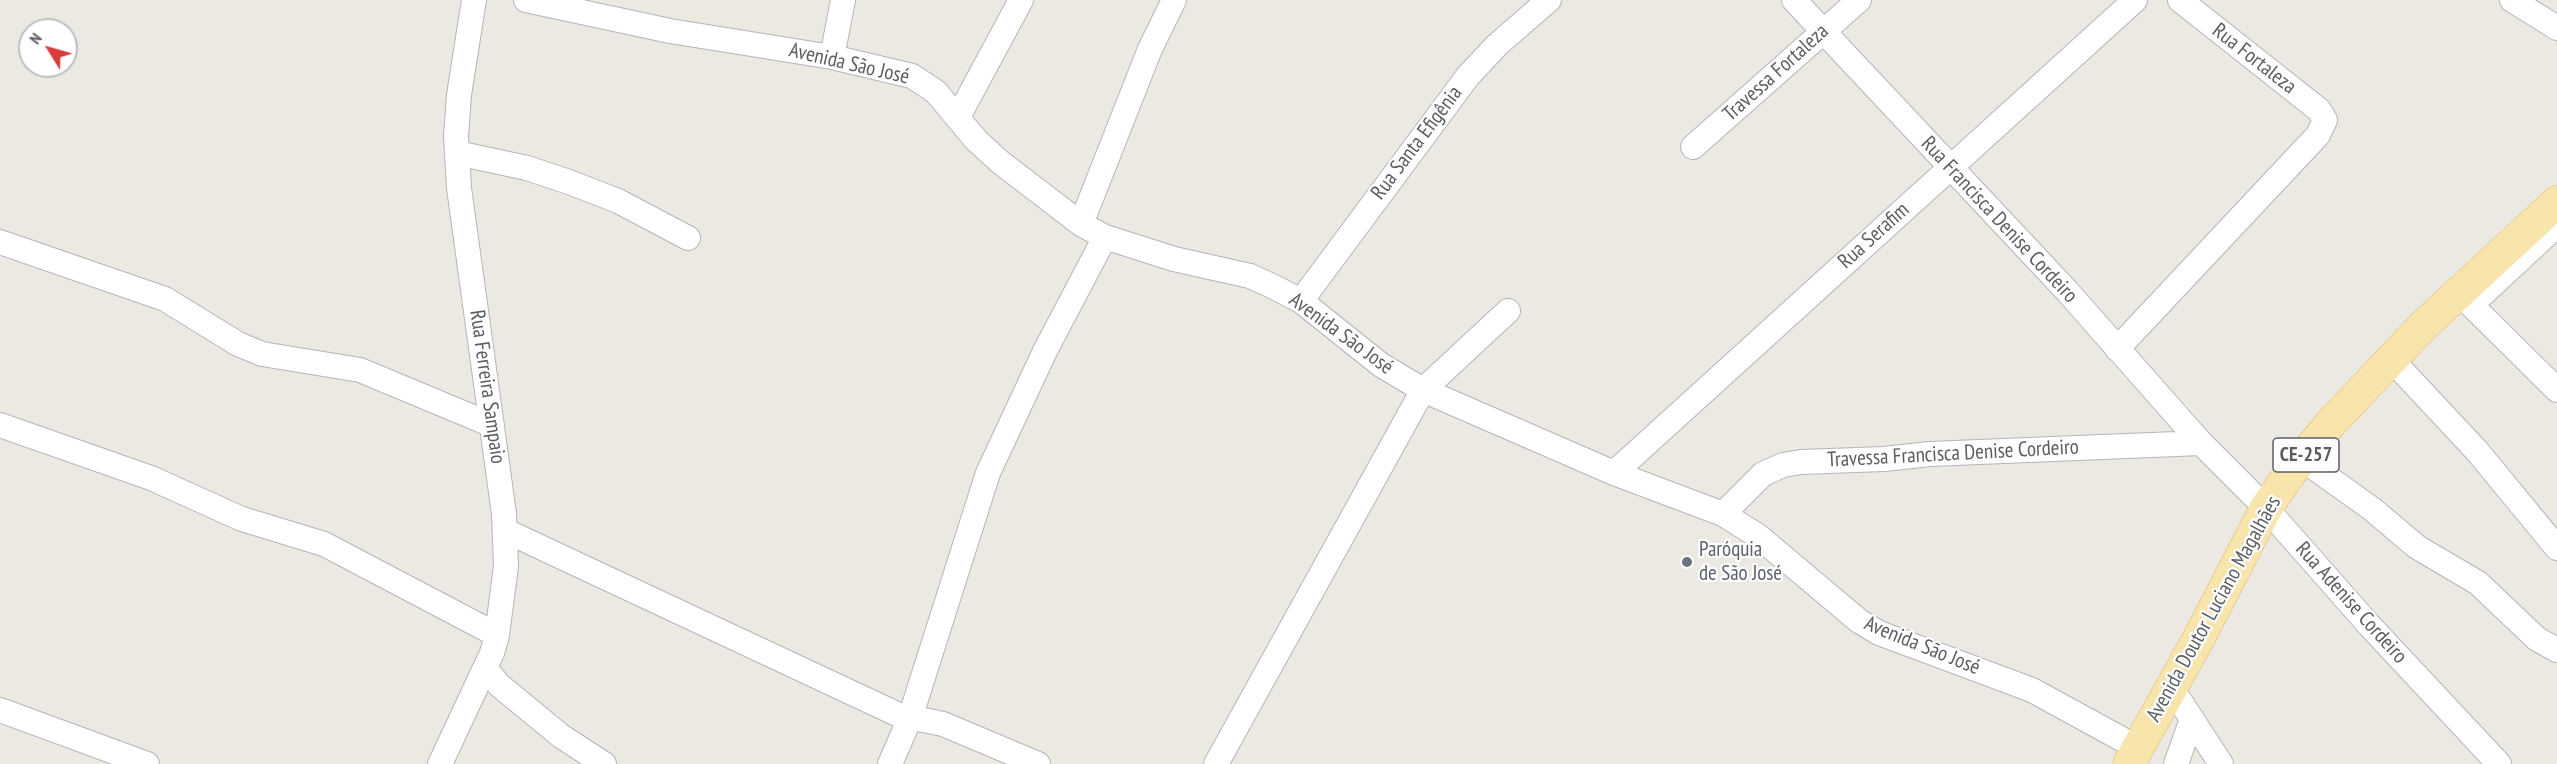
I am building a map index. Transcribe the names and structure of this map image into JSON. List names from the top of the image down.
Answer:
{
  "streets": {
    "main road": ["CE-257", "Avenida Doutor Luciano Magalhães"],
    "street": [
      "Rua Fortaleza",
      "Avenida São José",
      "Travessa Fortaleza",
      "Rua Santa Efigênia",
      "Rua Francisca Denise Cordeiro",
      "Rua Serafim",
      "Rua Ferreira Sampaio",
      "Travessa Francisca Denise Cordeiro",
      "Rua Adenise Cordeiro"
    ]
  },
  "crossings": [
    ["Rua Fortaleza", "Rua Francisca Denise Cordeiro"],
    ["Avenida São José", "Rua Santa Efigênia"],
    ["Avenida São José", "Rua Serafim"],
    ["Avenida São José", "Travessa Francisca Denise Cordeiro"],
    ["Avenida São José", "Avenida Doutor Luciano Magalhães"],
    ["Travessa Fortaleza", "Rua Francisca Denise Cordeiro"],
    ["Rua Francisca Denise Cordeiro", "Rua Serafim"],
    ["Rua Francisca Denise Cordeiro", "Travessa Francisca Denise Cordeiro"],
    ["Rua Francisca Denise Cordeiro", "Rua Adenise Cordeiro"],
    ["Travessa Francisca Denise Cordeiro", "Rua Adenise Cordeiro"],
    ["Rua Adenise Cordeiro", "Avenida Doutor Luciano Magalhães"]
  ],
  "places": ["Paróquia de São José"],
  "north": "top left"
}
